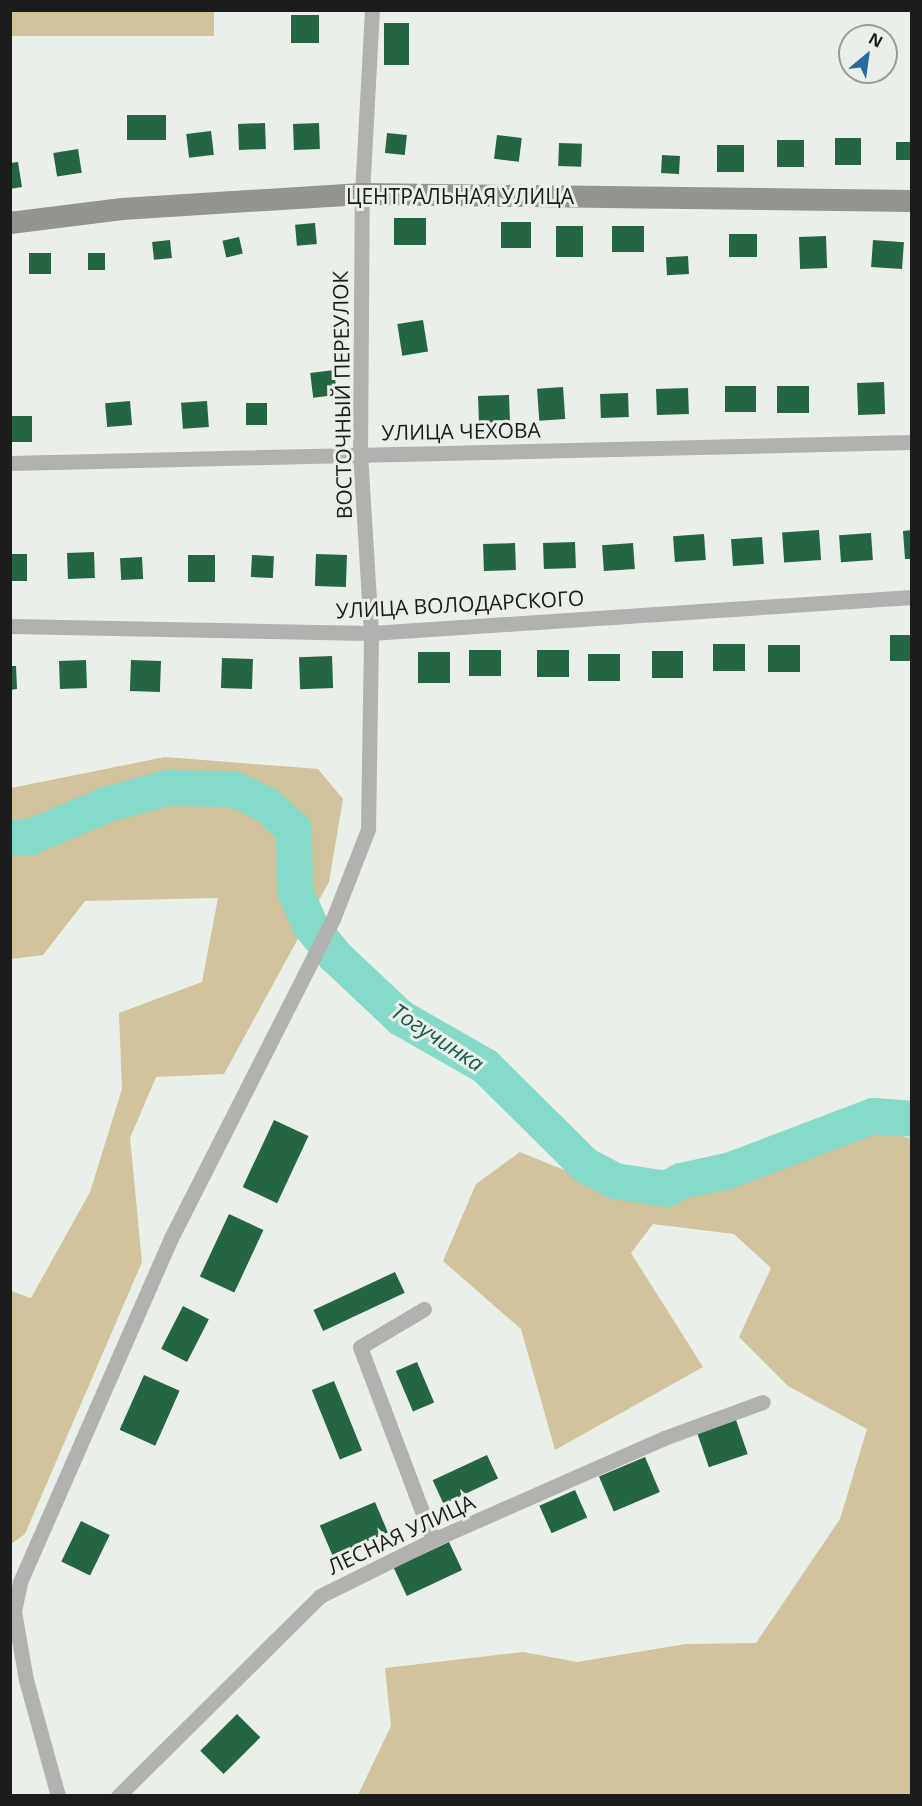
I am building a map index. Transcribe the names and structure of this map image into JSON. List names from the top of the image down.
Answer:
{
  "streets": {
    "main road": ["ЦЕНТРАЛЬНАЯ УЛИЦА"],
    "street": [
      "ВОСТОЧНЫЙ ПЕРЕУЛОК",
      "УЛИЦА ЧЕХОВА",
      "УЛИЦА ВОЛОДАРСКОГО",
      "ЛЕСНАЯ УЛИЦА"
    ]
  },
  "crossings": [
    ["ЦЕНТРАЛЬНАЯ УЛИЦА", "ВОСТОЧНЫЙ ПЕРЕУЛОК"],
    ["ВОСТОЧНЫЙ ПЕРЕУЛОК", "УЛИЦА ЧЕХОВА"],
    ["ВОСТОЧНЫЙ ПЕРЕУЛОК", "УЛИЦА ВОЛОДАРСКОГО"]
  ],
  "water": ["Тогучинка"],
  "north": "top right"
}
